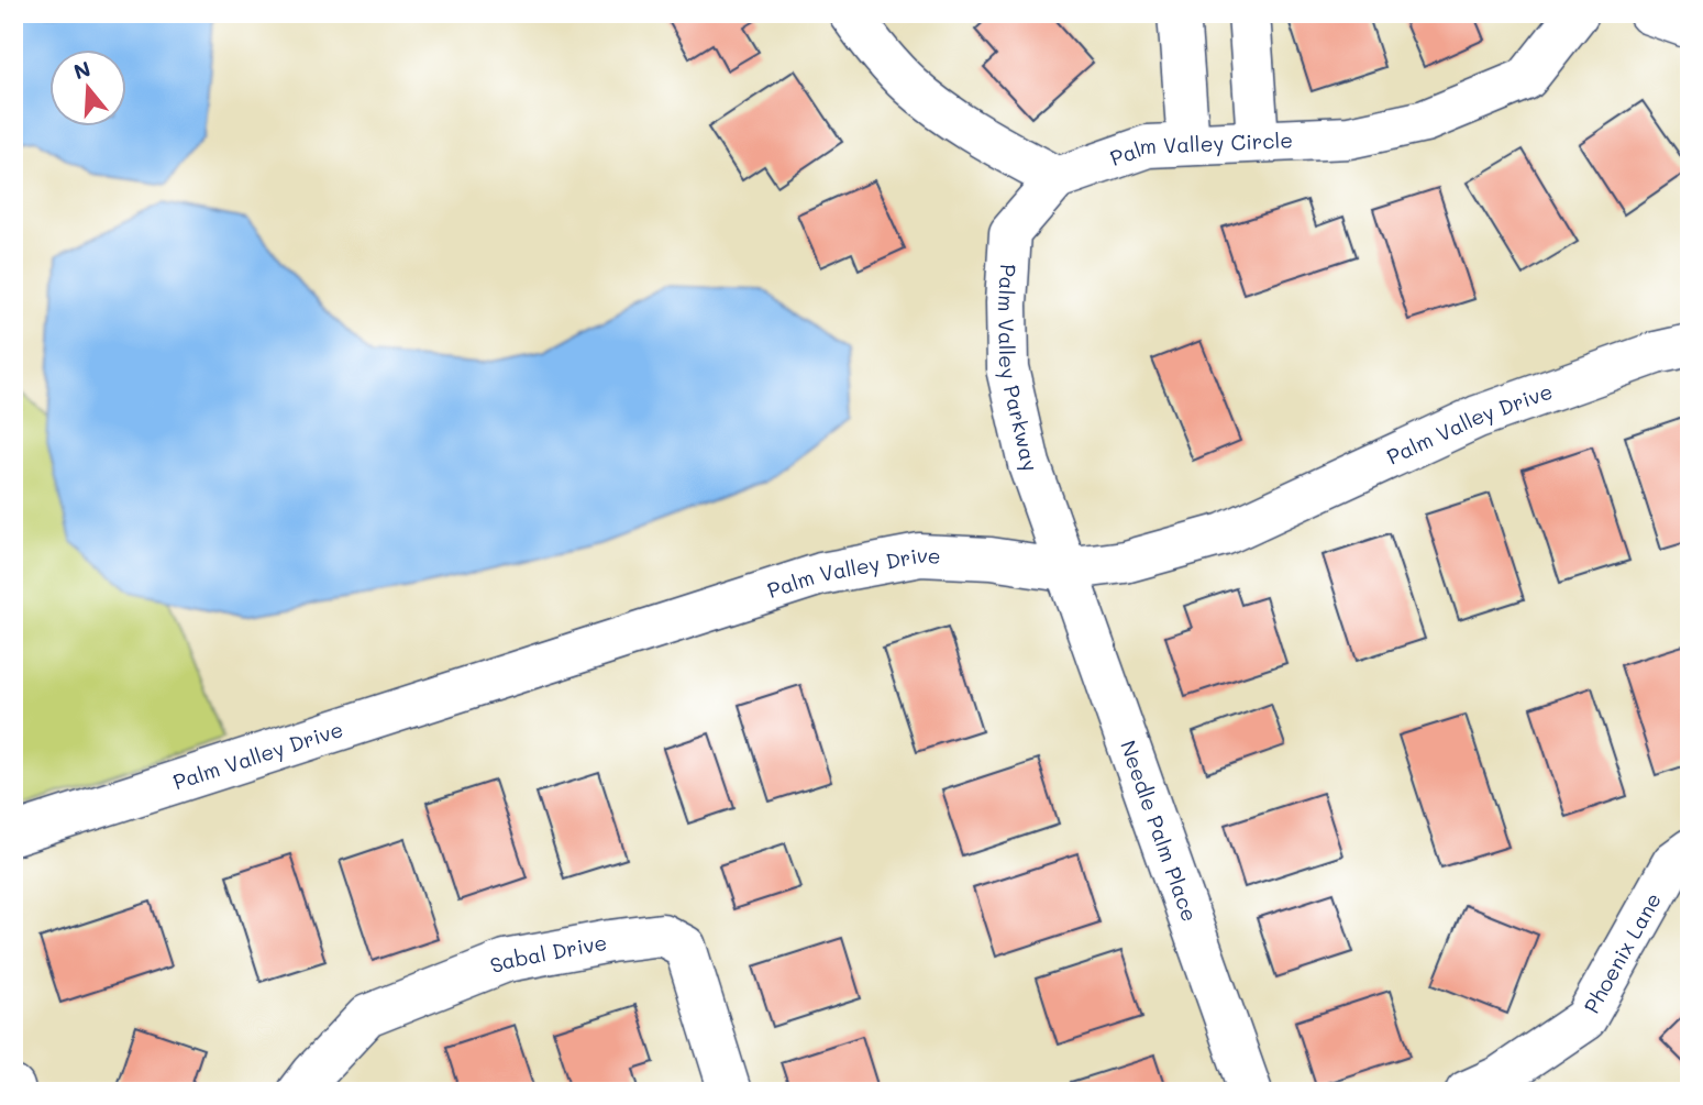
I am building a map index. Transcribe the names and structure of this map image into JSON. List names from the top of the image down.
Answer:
{
  "streets": {
    "street": [
      "Palm Valley Circle",
      "Palm Valley Parkway",
      "Palm Valley Drive",
      "Needle Palm Place",
      "Phoenix Lane",
      "Sabal Drive"
    ]
  },
  "crossings": [
    ["Palm Valley Circle", "Palm Valley Parkway"],
    ["Palm Valley Parkway", "Palm Valley Drive"],
    ["Palm Valley Parkway", "Needle Palm Place"],
    ["Palm Valley Drive", "Needle Palm Place"]
  ],
  "north": "top"
}
